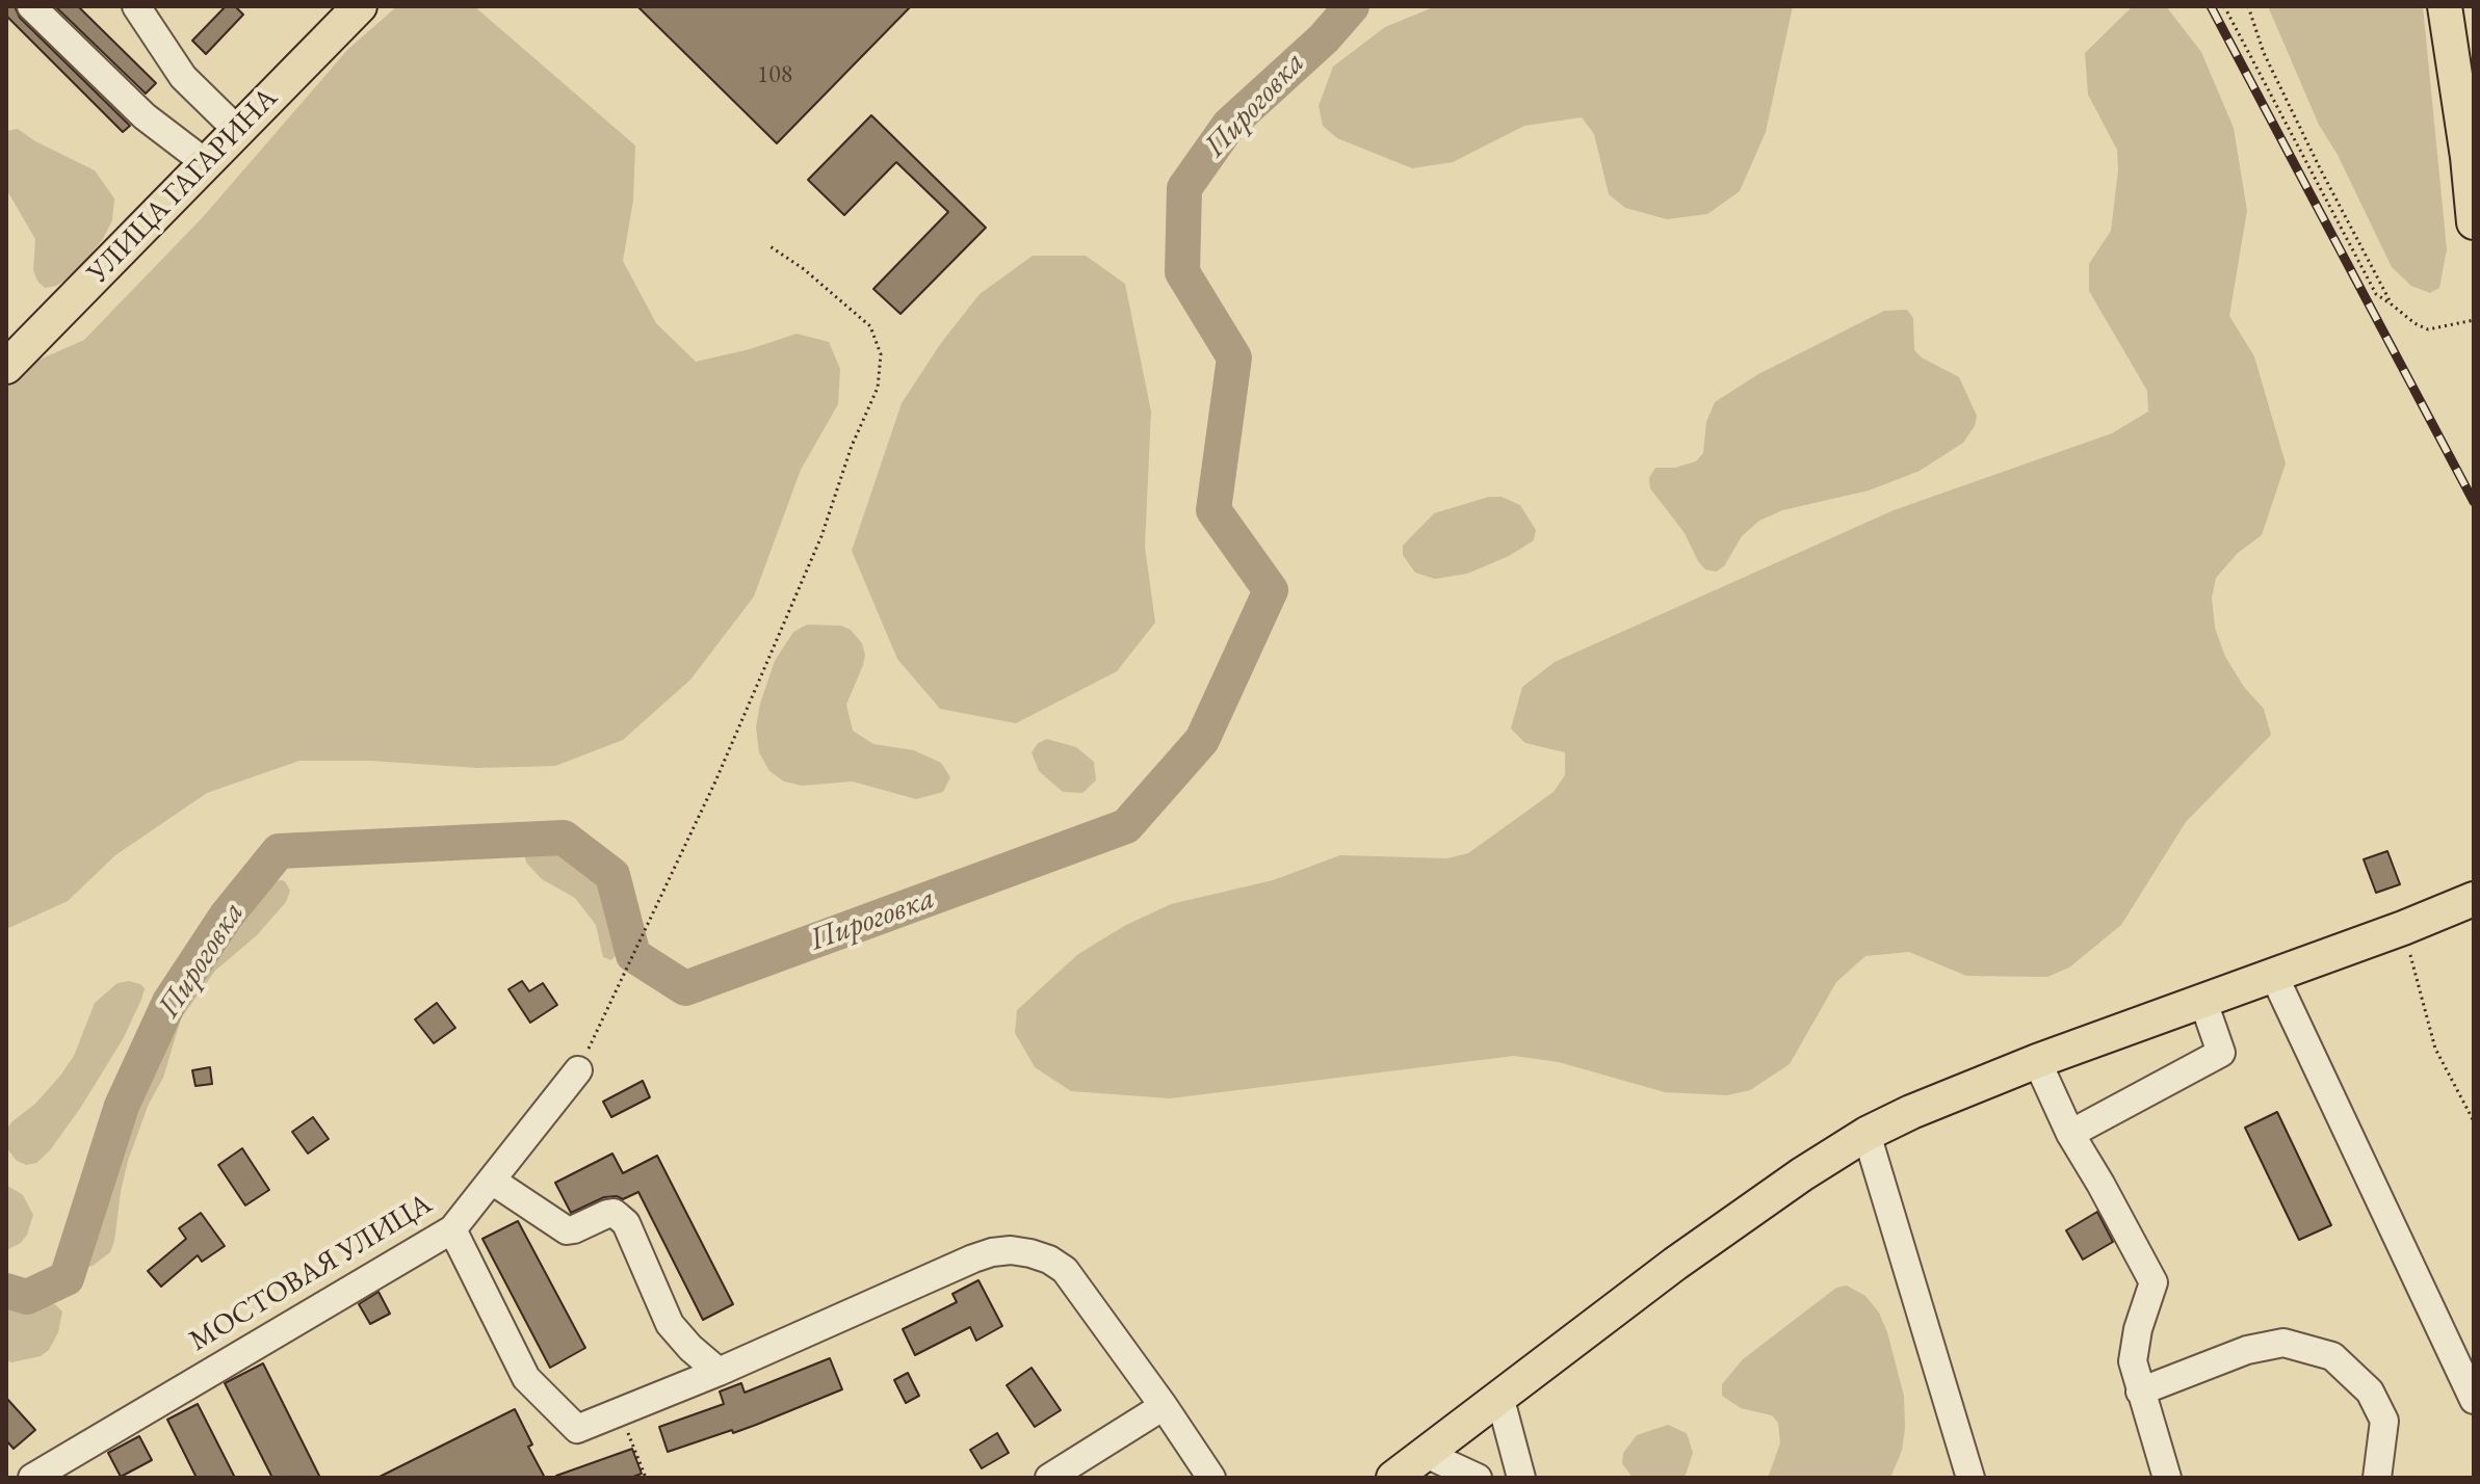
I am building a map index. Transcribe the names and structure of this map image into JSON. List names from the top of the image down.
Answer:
{
  "streets": {
    "main road": ["УЛИЦА ГАГАРИНА"],
    "street": ["МОСТОВАЯ УЛИЦА"]
  },
  "water": ["Пироговка"],
  "house_numbers": ["108"]
}
